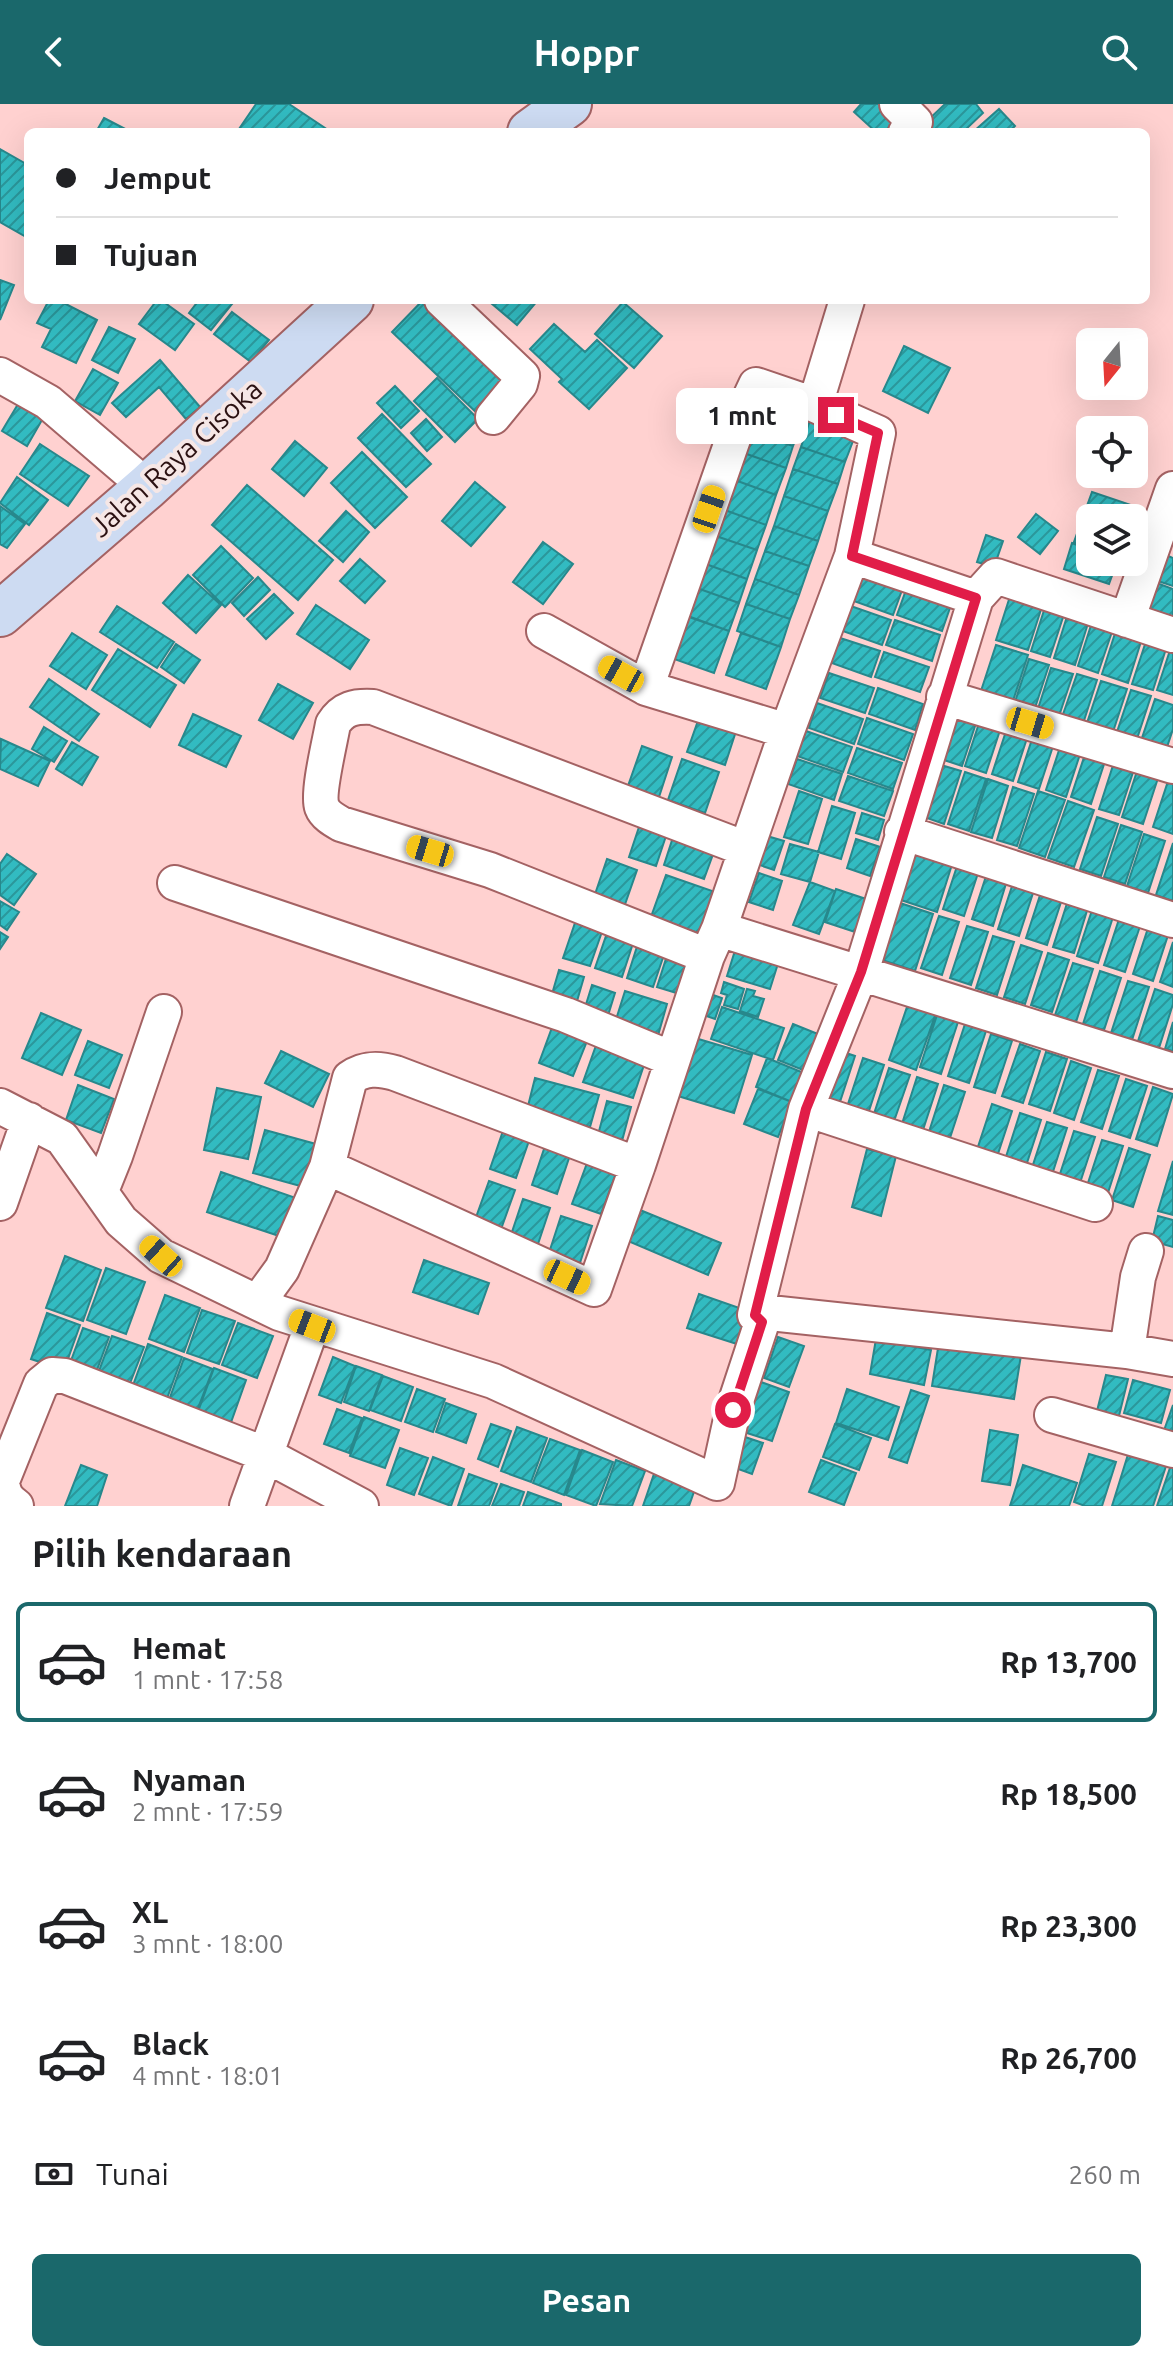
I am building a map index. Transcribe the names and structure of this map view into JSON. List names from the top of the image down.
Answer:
{
  "streets": {
    "street": ["Jalan Raya Cisoka"]
  },
  "north": "bottom",
  "page": {
    "header": "Hoppr",
    "banner": ["Jemput", "Tujuan"],
    "bubble": "1 mnt",
    "heading": "Pilih kendaraan",
    "list": [
      {
        "name": "Hemat",
        "note": "1 mnt · 17:58",
        "value": "Rp 13,700"
      },
      {
        "name": "Nyaman",
        "note": "2 mnt · 17:59",
        "value": "Rp 18,500"
      },
      {
        "name": "XL",
        "note": "3 mnt · 18:00",
        "value": "Rp 23,300"
      },
      {
        "name": "Black",
        "note": "4 mnt · 18:01",
        "value": "Rp 26,700"
      }
    ],
    "pay": ["Tunai", "260 m"],
    "buttons": "Pesan"
  }
}
